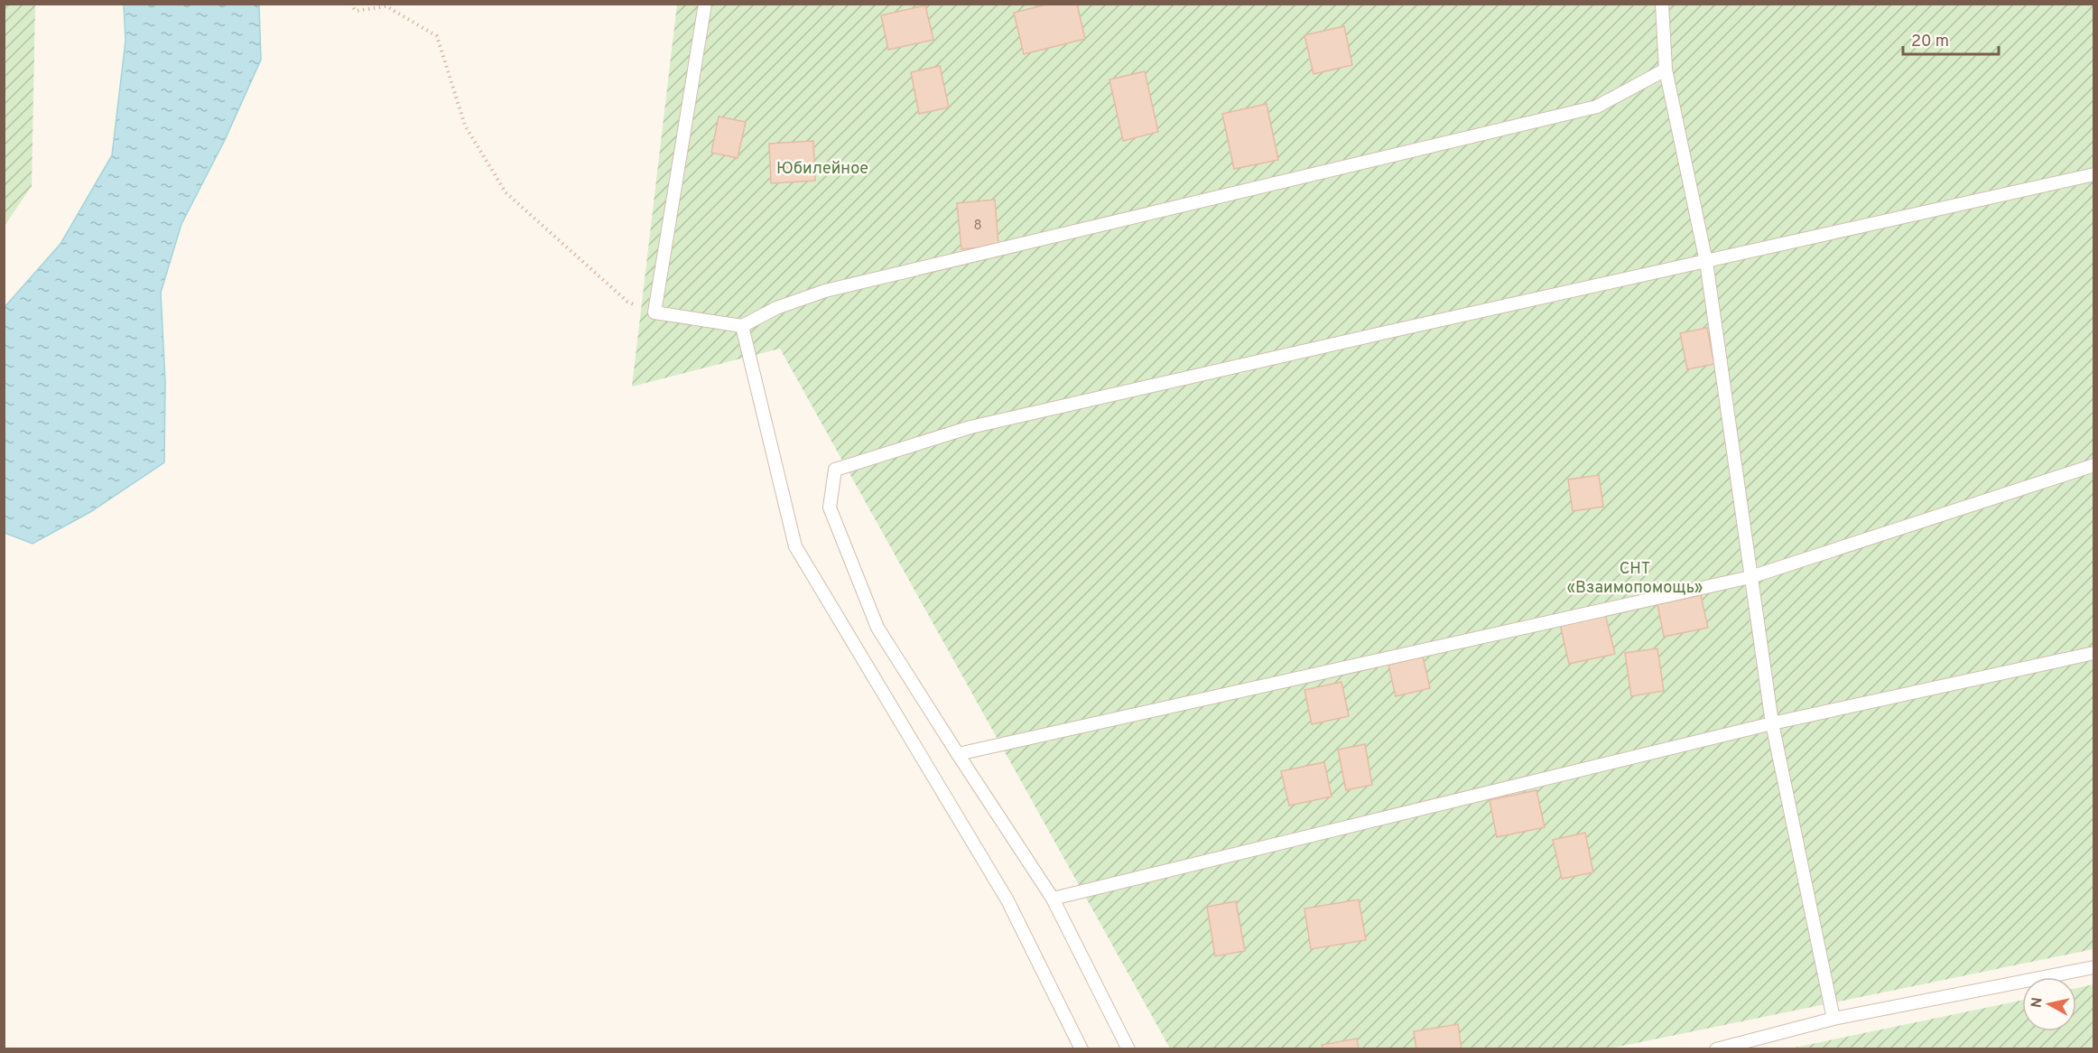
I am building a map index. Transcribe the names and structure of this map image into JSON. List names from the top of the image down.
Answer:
{
  "parks": ["Юбилейное", "СНТ «Взаимопомощь»"],
  "house_numbers": ["8"],
  "scale_bar": "20 m",
  "north": "left"
}
